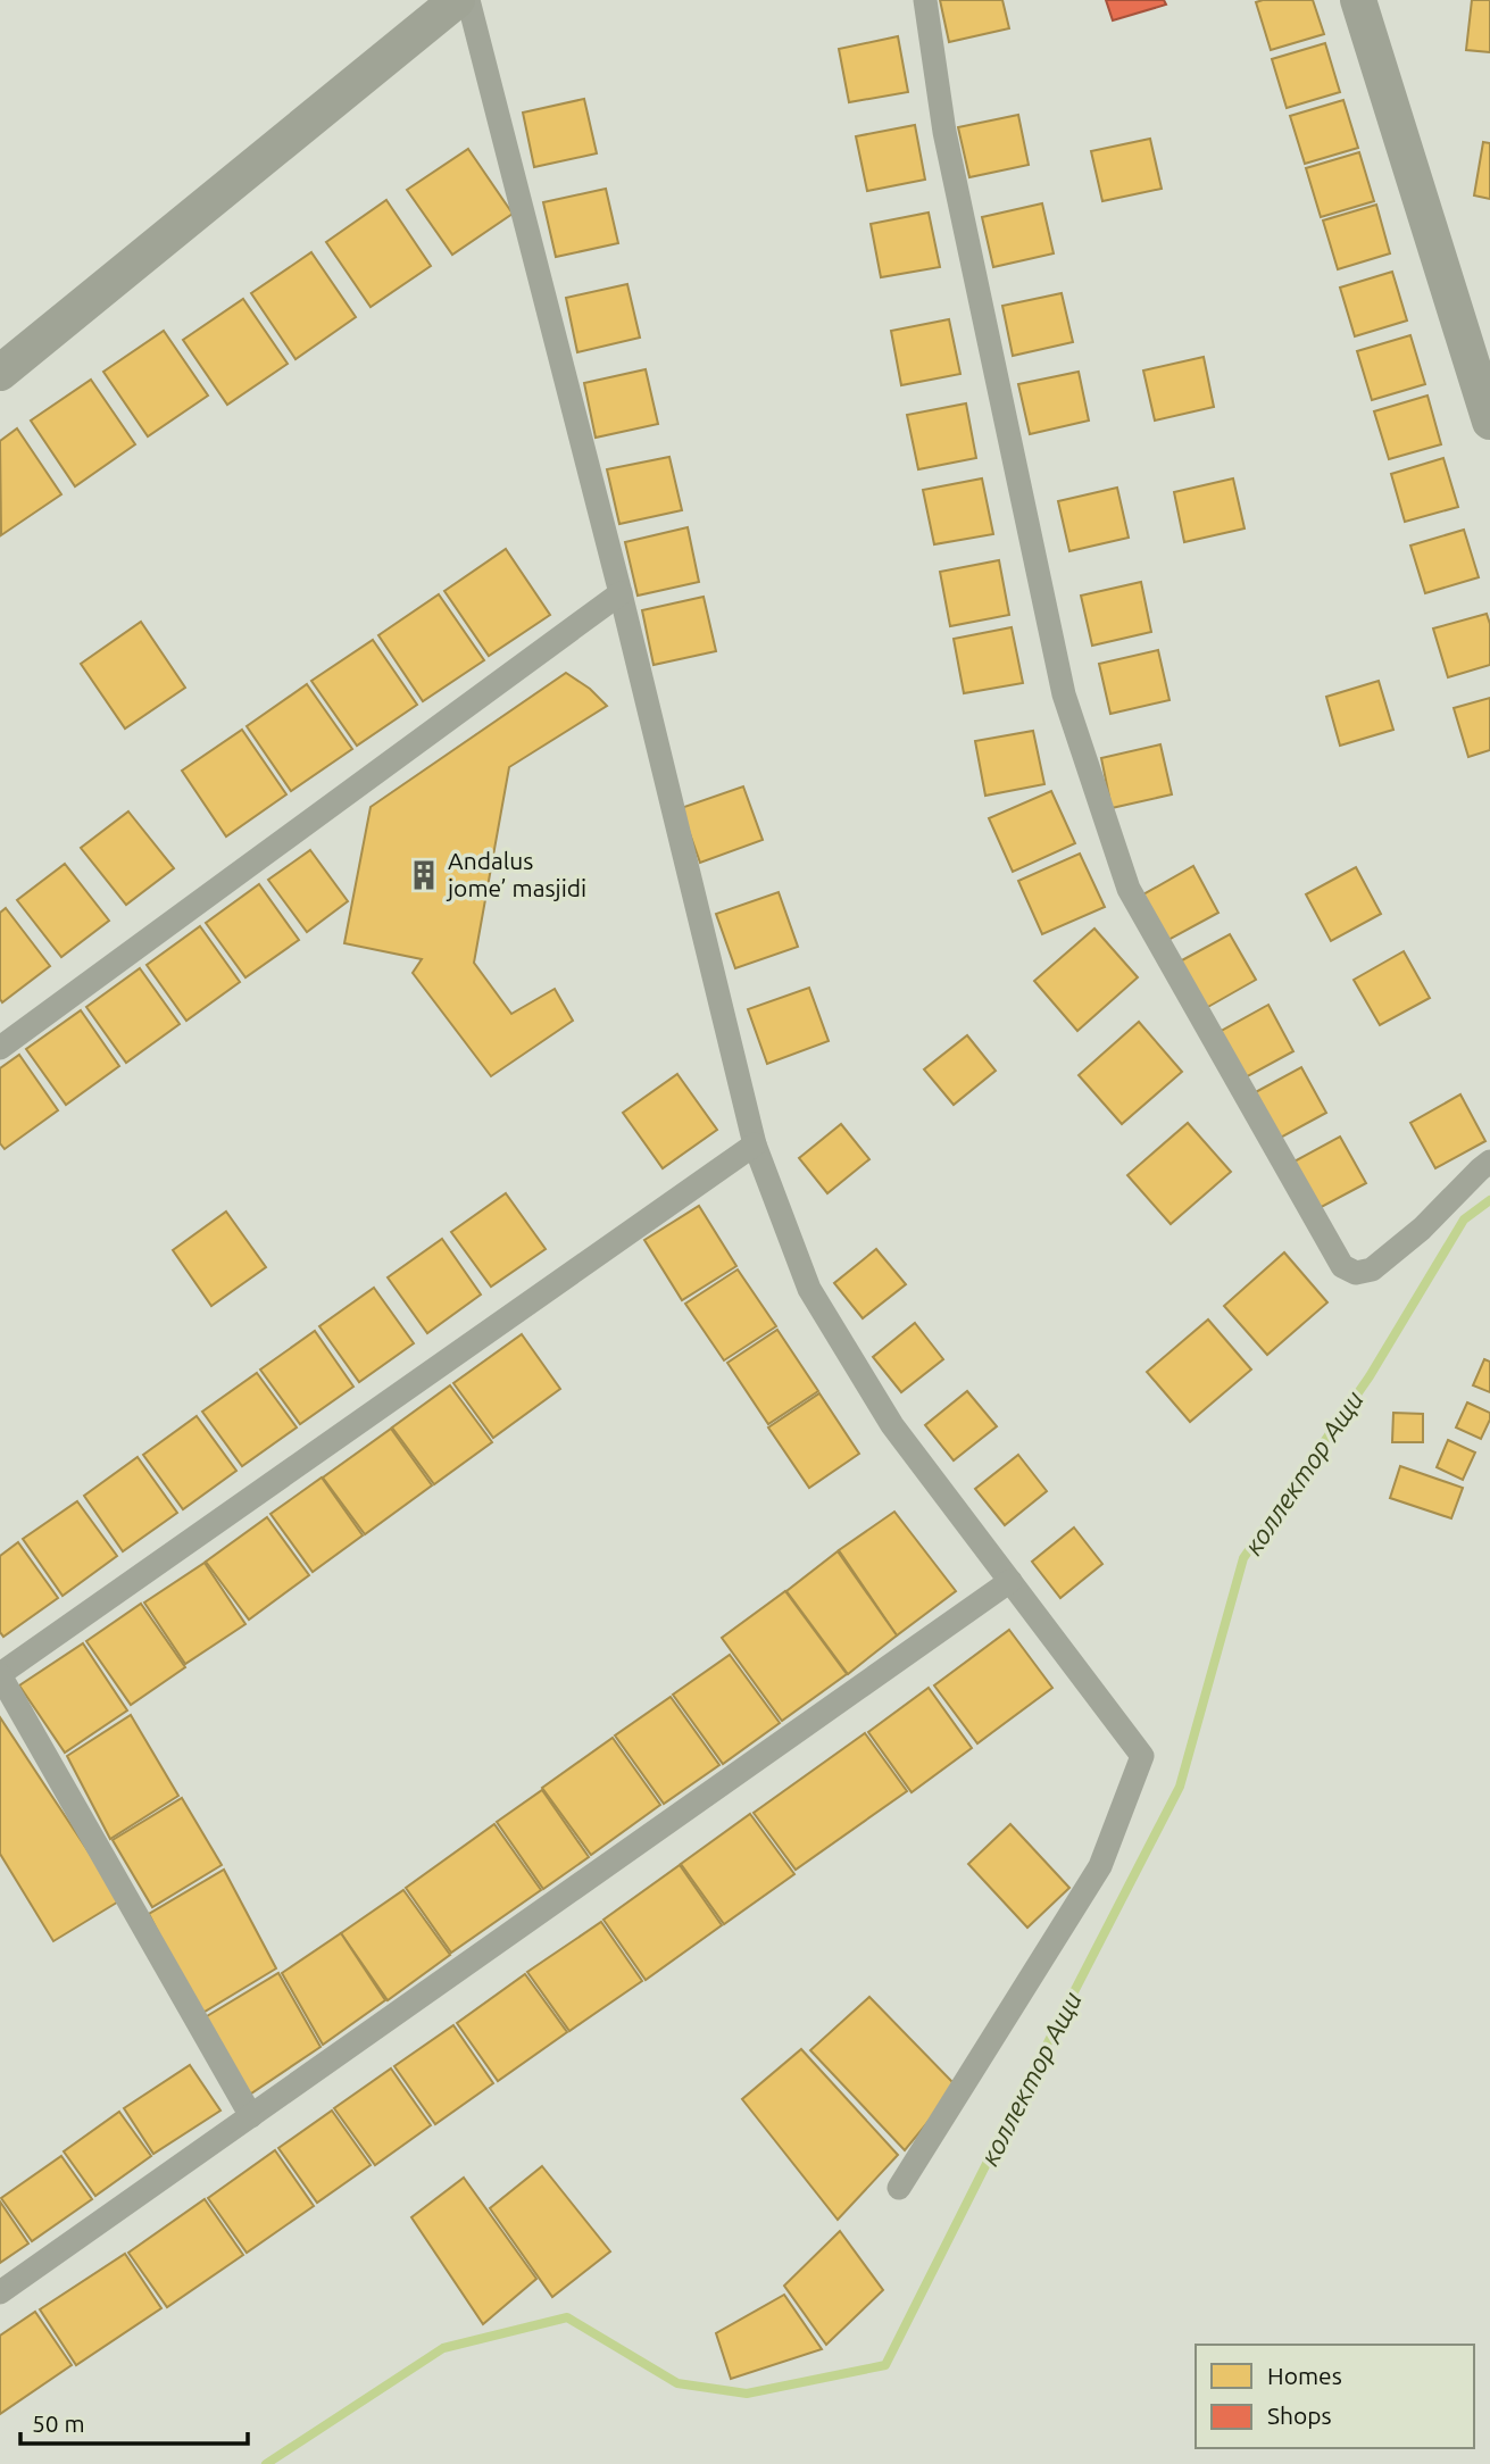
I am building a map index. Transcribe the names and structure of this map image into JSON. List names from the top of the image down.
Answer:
{
  "water": ["коллектор Ащи"],
  "places": {
    "building": ["Andalus jome’ masjidi"]
  },
  "legend": ["Homes", "Shops"],
  "scale_bar": "50 m"
}
